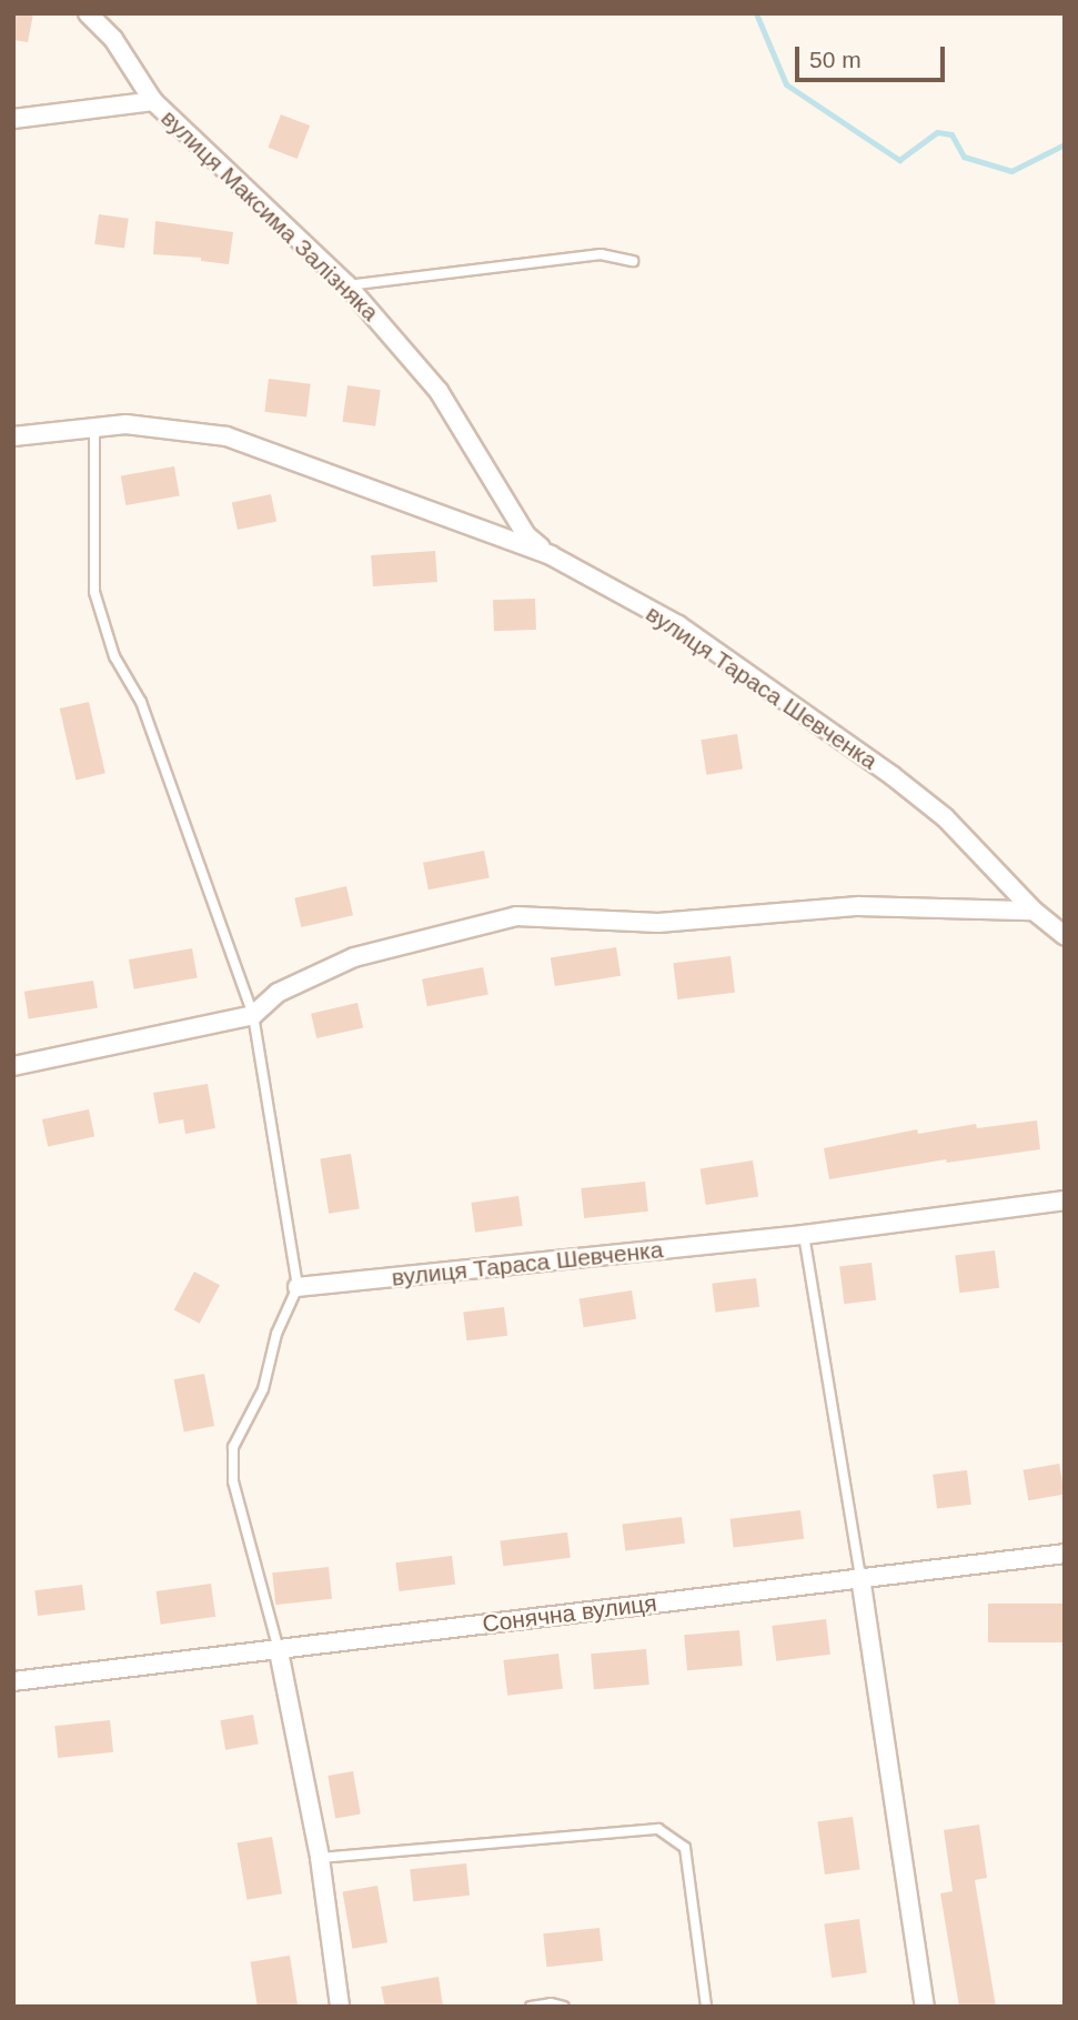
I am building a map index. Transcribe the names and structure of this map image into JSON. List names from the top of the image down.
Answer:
{
  "streets": {
    "street": ["вулиця Максима Залізняка", "вулиця Тараса Шевченка", "Сонячна вулиця"]
  },
  "crossings": [
    ["вулиця Максима Залізняка", "вулиця Тараса Шевченка"]
  ],
  "scale_bar": "50 m"
}
